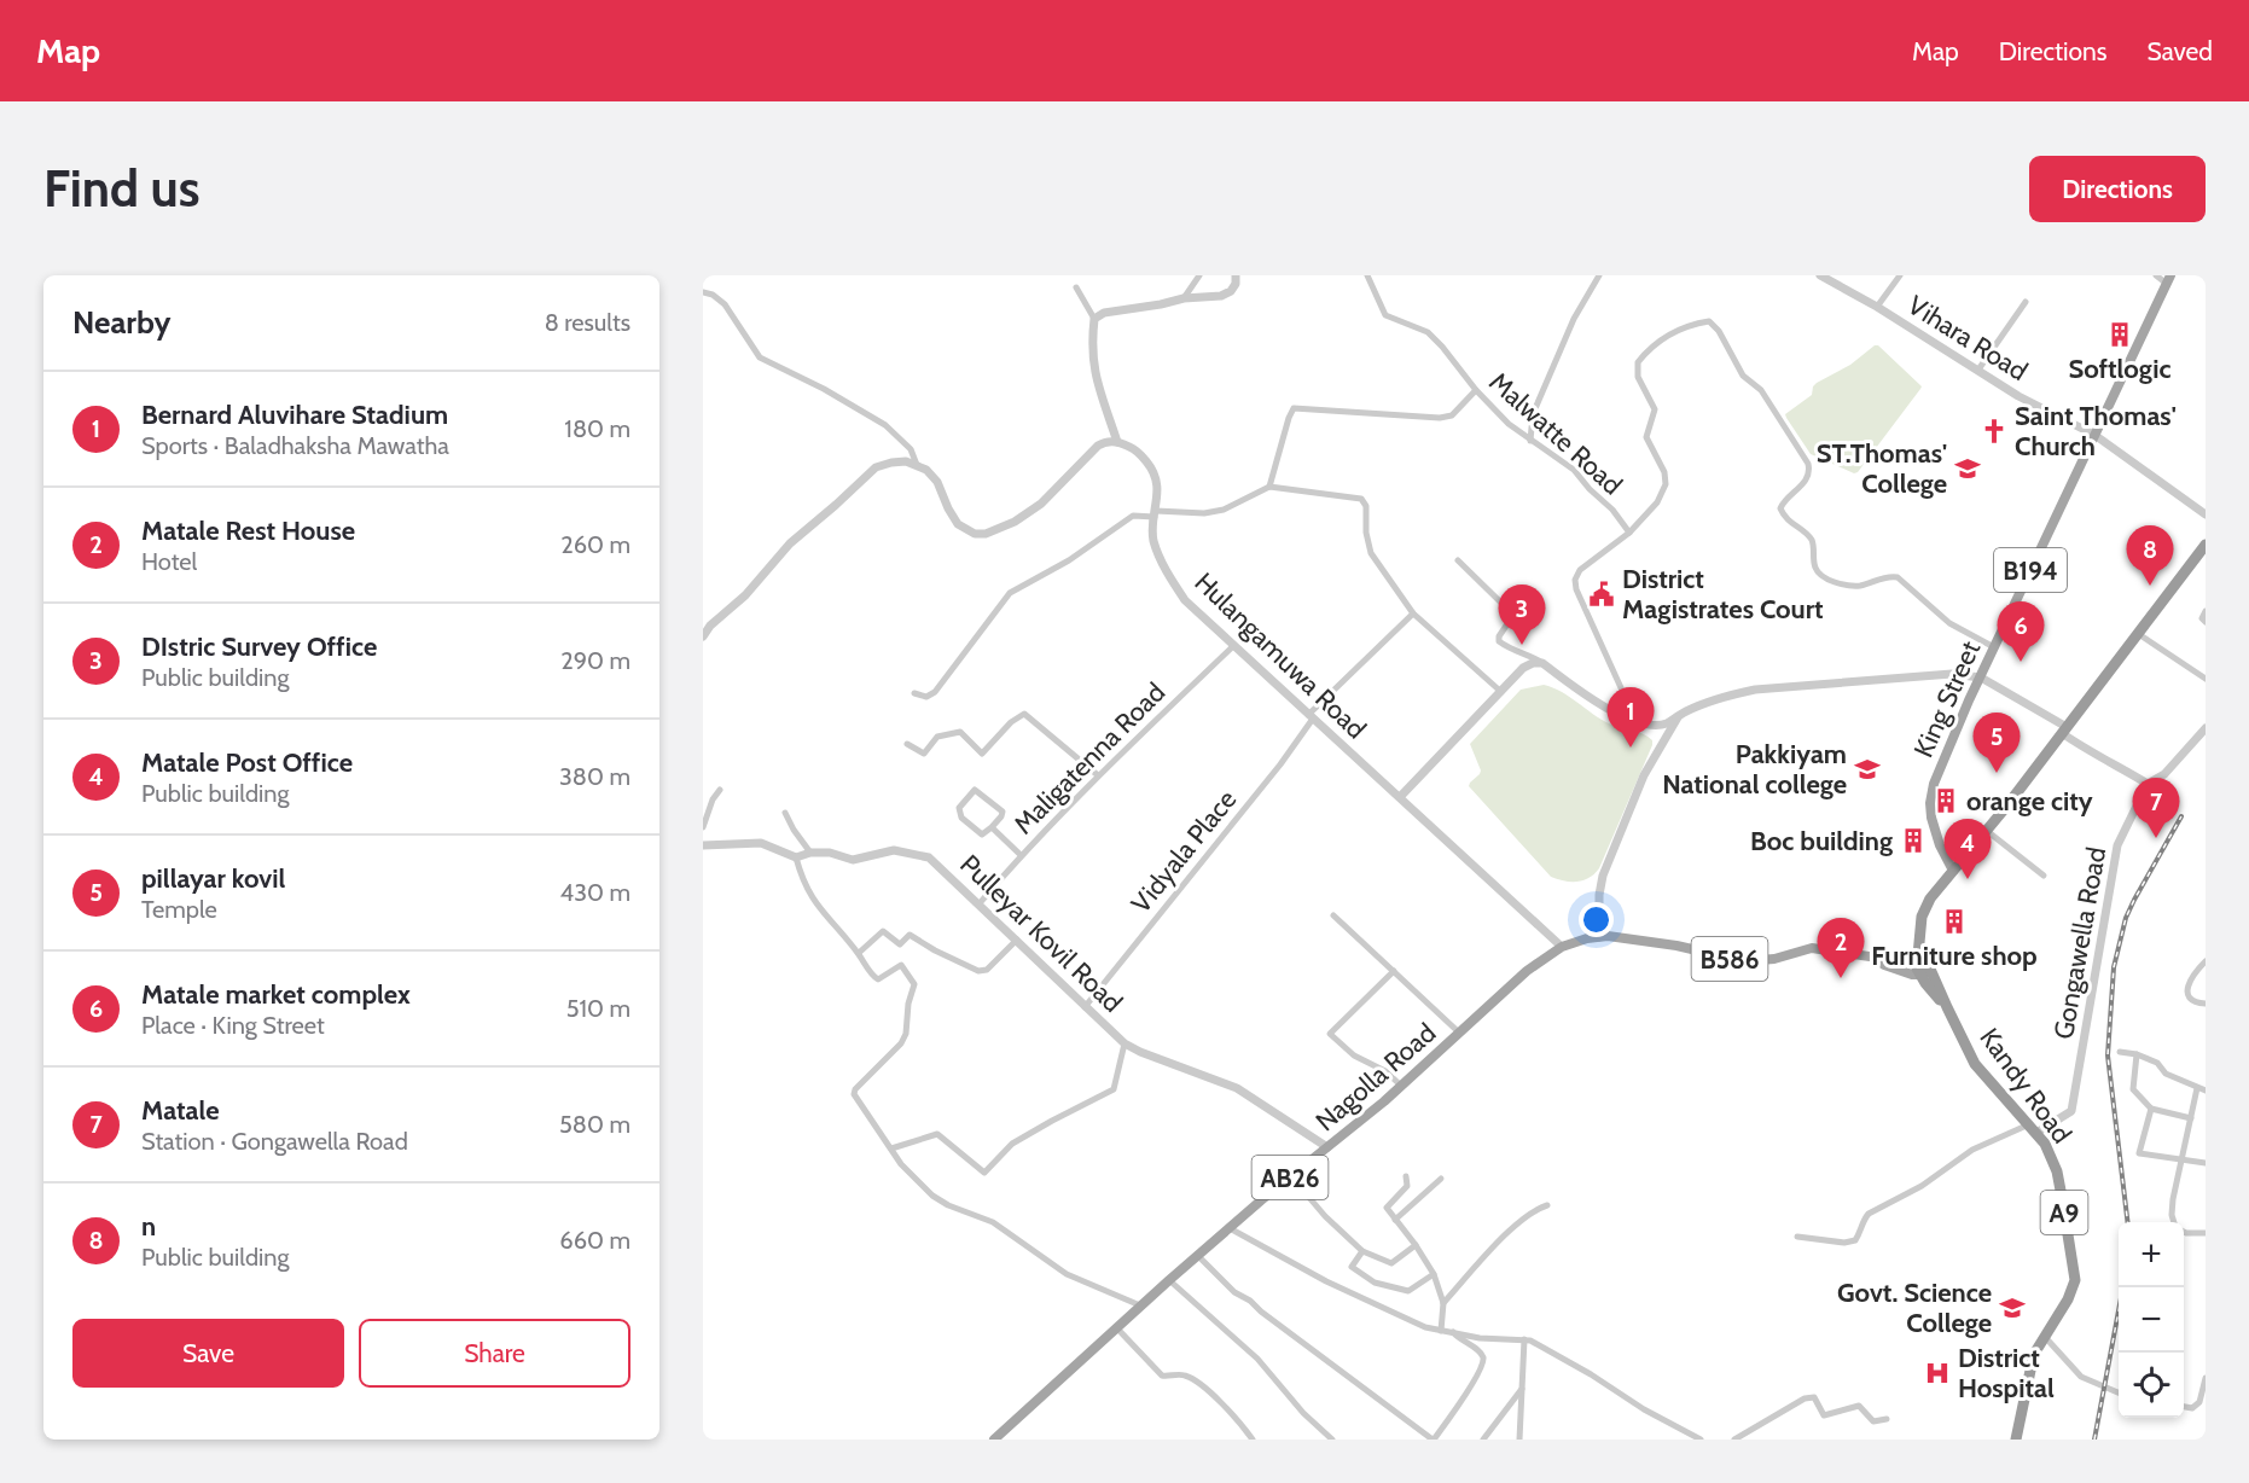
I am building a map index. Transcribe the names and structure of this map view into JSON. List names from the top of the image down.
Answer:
{
  "streets": {
    "highway": ["Kandy Road", "A9"],
    "main road": [
      "B194",
      "King Street",
      "B586",
      "Nagolla Road",
      "AB26"
    ],
    "street": [
      "Vihara Road",
      "Malwatte Road",
      "Hulangamuwa Road",
      "Maligatenna Road",
      "Vidyala Place",
      "Pulleyar Kovil Road",
      "Gongawella Road"
    ]
  },
  "crossings": [
    ["Vihara Road", "King Street"],
    ["Hulangamuwa Road", "Maligatenna Road"],
    ["Hulangamuwa Road", "Vidyala Place"],
    ["Hulangamuwa Road", "Nagolla Road"],
    ["King Street", "Kandy Road"],
    ["King Street", "A9"],
    ["Maligatenna Road", "Pulleyar Kovil Road"],
    ["Vidyala Place", "Pulleyar Kovil Road"],
    ["Pulleyar Kovil Road", "Nagolla Road"],
    ["Gongawella Road", "Kandy Road"],
    ["B586", "Nagolla Road"],
    ["B586", "Kandy Road"],
    ["Kandy Road", "A9"]
  ],
  "places": {
    "building": [
      "Softlogic",
      "orange city",
      "Boc building",
      "Furniture shop"
    ],
    "church": ["Saint Thomas' Church"],
    "school or university": ["ST.Thomas' College", "Pakkiyam National college", "Govt. Science College"],
    "public building": ["District Magistrates Court"],
    "hospital": ["District Hospital"]
  },
  "page": {
    "header": "Map",
    "nav": ["Map", "Directions", "Saved"],
    "buttons": [
      "Directions",
      ["Save", "Share"]
    ],
    "title": "Find us",
    "heading": ["Nearby", "8 results"],
    "list": [
      {
        "mark": "1",
        "name": "Bernard Aluvihare Stadium",
        "note": "Sports · Baladhaksha Mawatha",
        "value": "180 m"
      },
      {
        "mark": "2",
        "name": "Matale Rest House",
        "note": "Hotel",
        "value": "260 m"
      },
      {
        "mark": "3",
        "name": "DIstric Survey Office",
        "note": "Public building",
        "value": "290 m"
      },
      {
        "mark": "4",
        "name": "Matale Post Office",
        "note": "Public building",
        "value": "380 m"
      },
      {
        "mark": "5",
        "name": "pillayar kovil",
        "note": "Temple",
        "value": "430 m"
      },
      {
        "mark": "6",
        "name": "Matale market complex",
        "note": "Place · King Street",
        "value": "510 m"
      },
      {
        "mark": "7",
        "name": "Matale",
        "note": "Station · Gongawella Road",
        "value": "580 m"
      },
      {
        "mark": "8",
        "name": "n",
        "note": "Public building",
        "value": "660 m"
      }
    ],
    "pins": [
      "8",
      "3",
      "6",
      "1",
      "5",
      "7",
      "4",
      "2"
    ],
    "map_buttons": ["+", "−"]
  }
}
